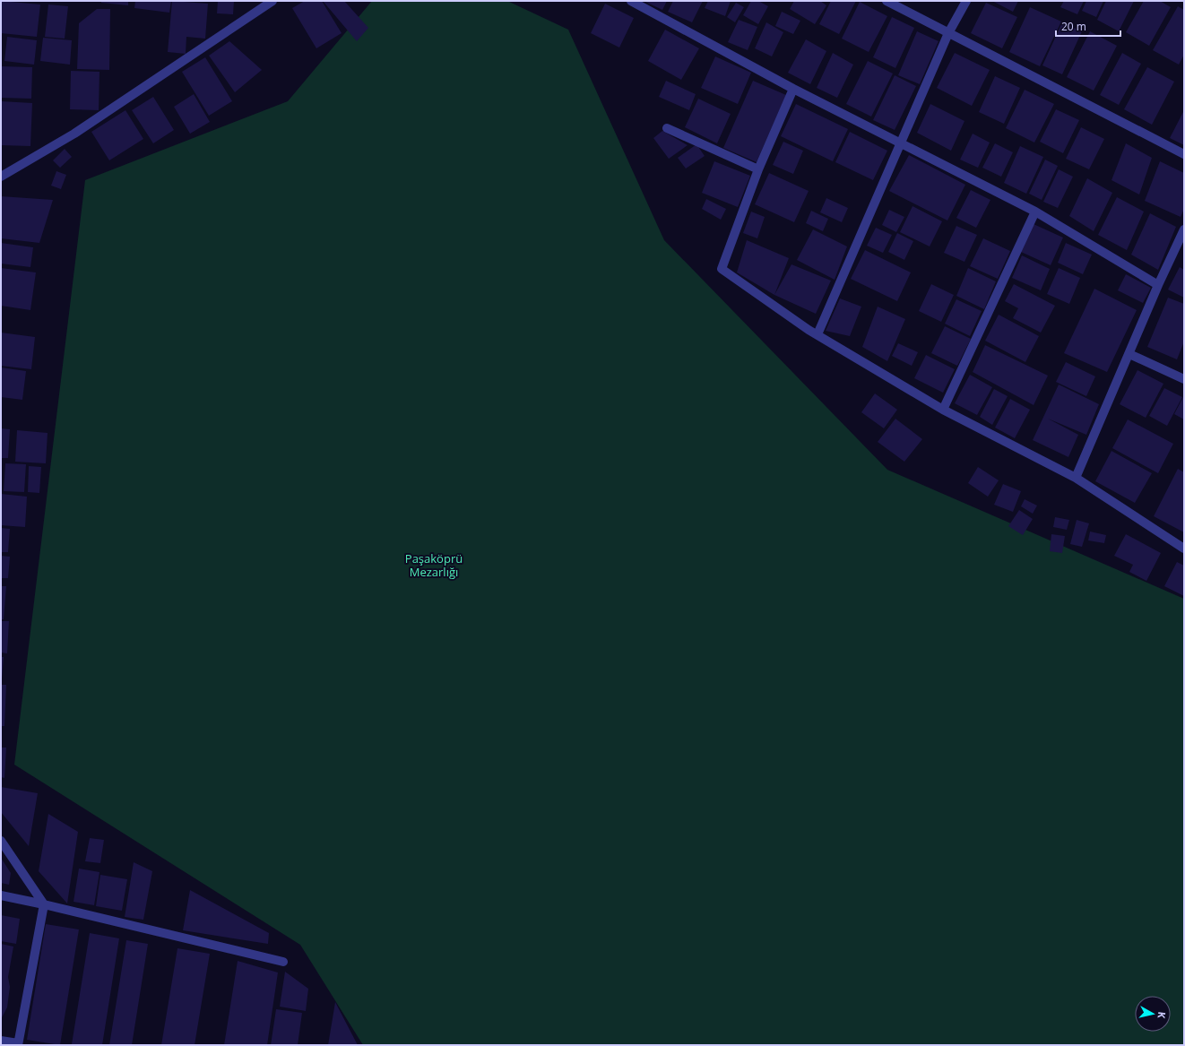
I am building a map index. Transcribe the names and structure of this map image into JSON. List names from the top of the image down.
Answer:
{
  "parks": ["Paşaköprü Mezarlığı"],
  "scale_bar": "20 m",
  "north": "right"
}
